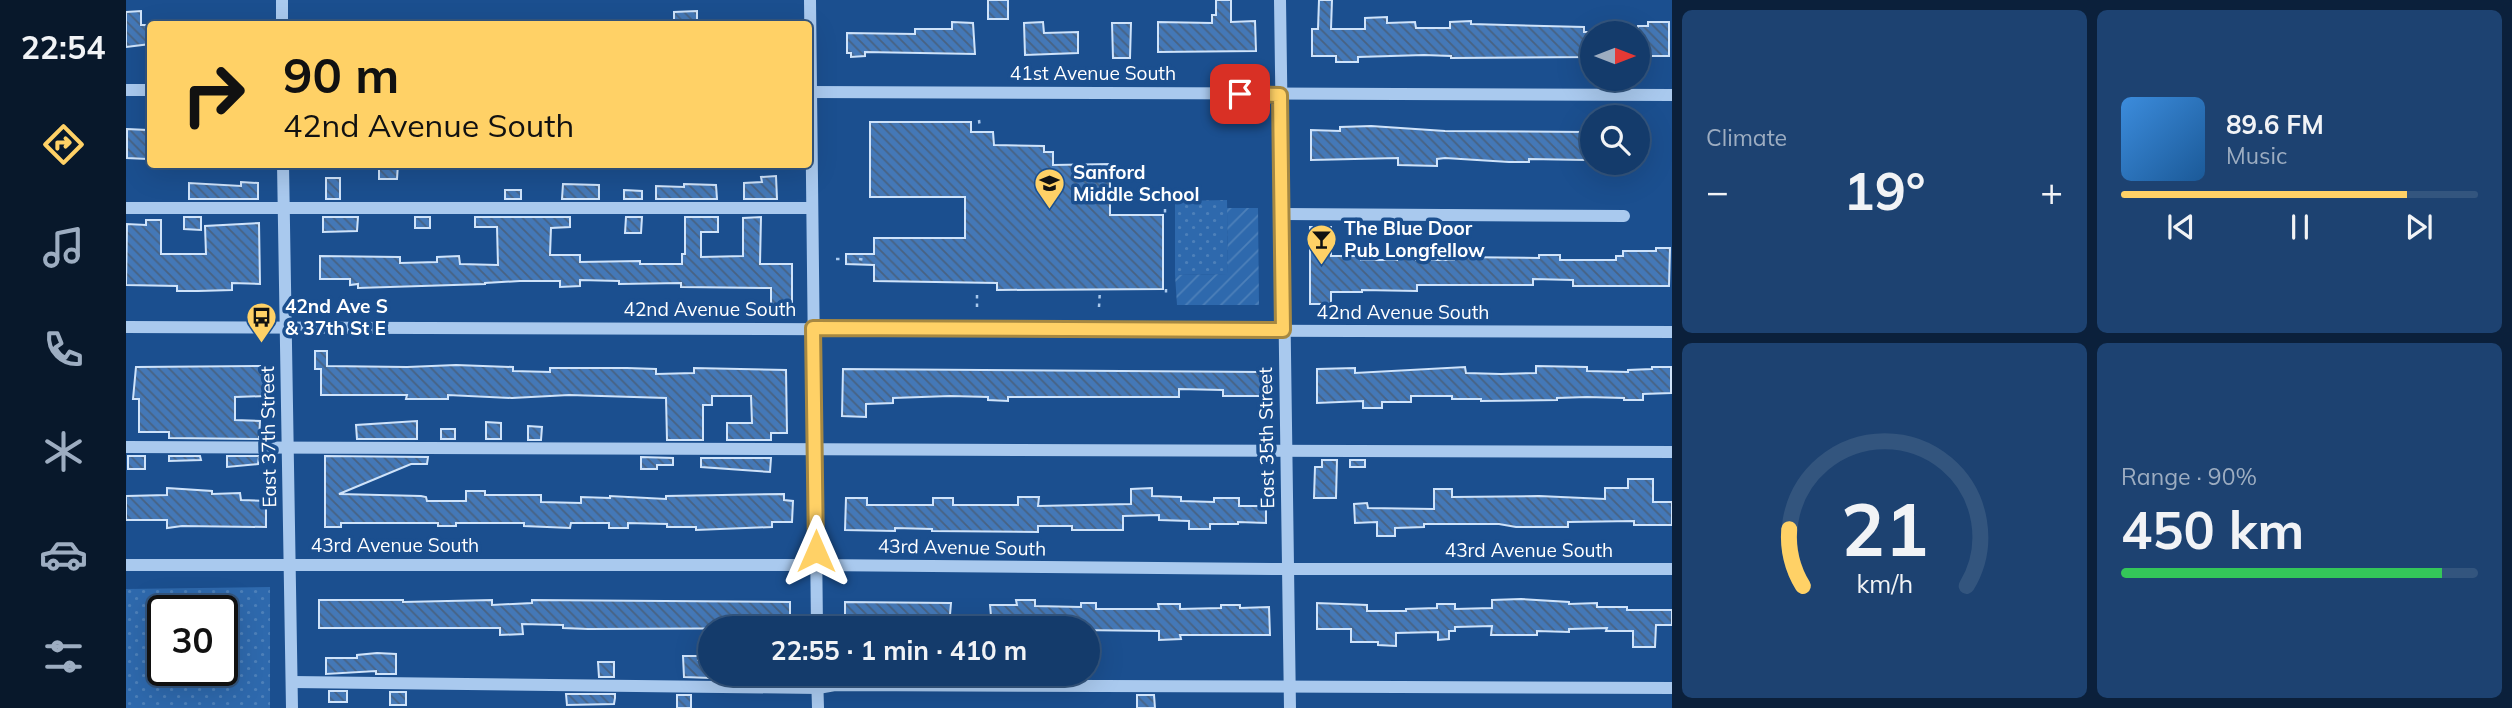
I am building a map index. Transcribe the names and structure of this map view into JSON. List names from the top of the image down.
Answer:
{
  "streets": {
    "street": [
      "41st Avenue South",
      "42nd Avenue South",
      "East 37th Street",
      "East 35th Street",
      "43rd Avenue South"
    ]
  },
  "crossings": [
    ["41st Avenue South", "East 35th Street"],
    ["42nd Avenue South", "East 37th Street"],
    ["42nd Avenue South", "East 35th Street"],
    ["East 37th Street", "43rd Avenue South"],
    ["East 35th Street", "43rd Avenue South"]
  ],
  "places": {
    "school or university": ["Sanford Middle School"],
    "bar": ["The Blue Door Pub Longfellow"],
    "bus stop": ["42nd Ave S & 37th St E"]
  },
  "north": "right",
  "page": {
    "tabs": "22:54",
    "tile": [
      "Climate",
      ["Range · 90%", "450 km"]
    ],
    "turn": ["90 m", "42nd Avenue South"],
    "song": ["89.6 FM", "Music"],
    "heat": ["−", "19°", "+"],
    "limit": "30",
    "trip": "22:55 · 1 min · 410 m",
    "gauge": ["21", "km/h"]
  }
}
